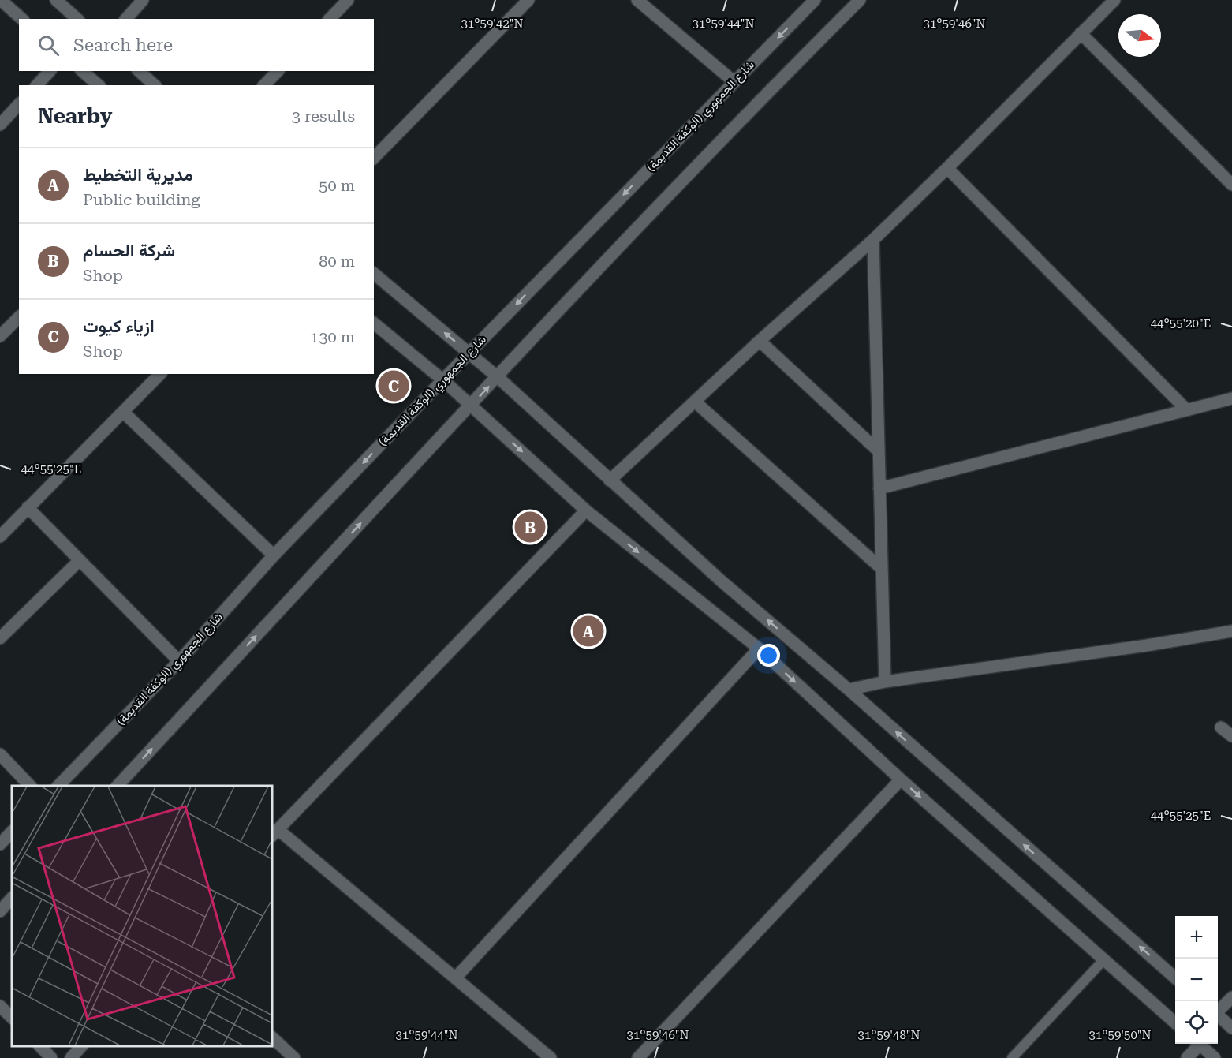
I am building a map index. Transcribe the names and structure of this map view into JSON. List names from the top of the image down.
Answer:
{
  "streets": {
    "street": ["شارع الجمهوري (الوكفة القديمة)"]
  },
  "north": "right",
  "page": {
    "search": "Search here",
    "heading": ["Nearby", "3 results"],
    "list": [
      {
        "mark": "A",
        "name": "مديرية التخطيط",
        "note": "Public building",
        "value": "50 m"
      },
      {
        "mark": "B",
        "name": "شركة الحسام",
        "note": "Shop",
        "value": "80 m"
      },
      {
        "mark": "C",
        "name": "ازياء كيوت",
        "note": "Shop",
        "value": "130 m"
      }
    ],
    "pins": ["C", "B", "A"],
    "map_buttons": ["+", "−"]
  },
  "coordinates": [
    "31°59'42\"N",
    "31°59'44\"N",
    "31°59'46\"N",
    "44°55'20\"E",
    "44°55'25\"E",
    "31°59'48\"N",
    "31°59'50\"N"
  ]
}
